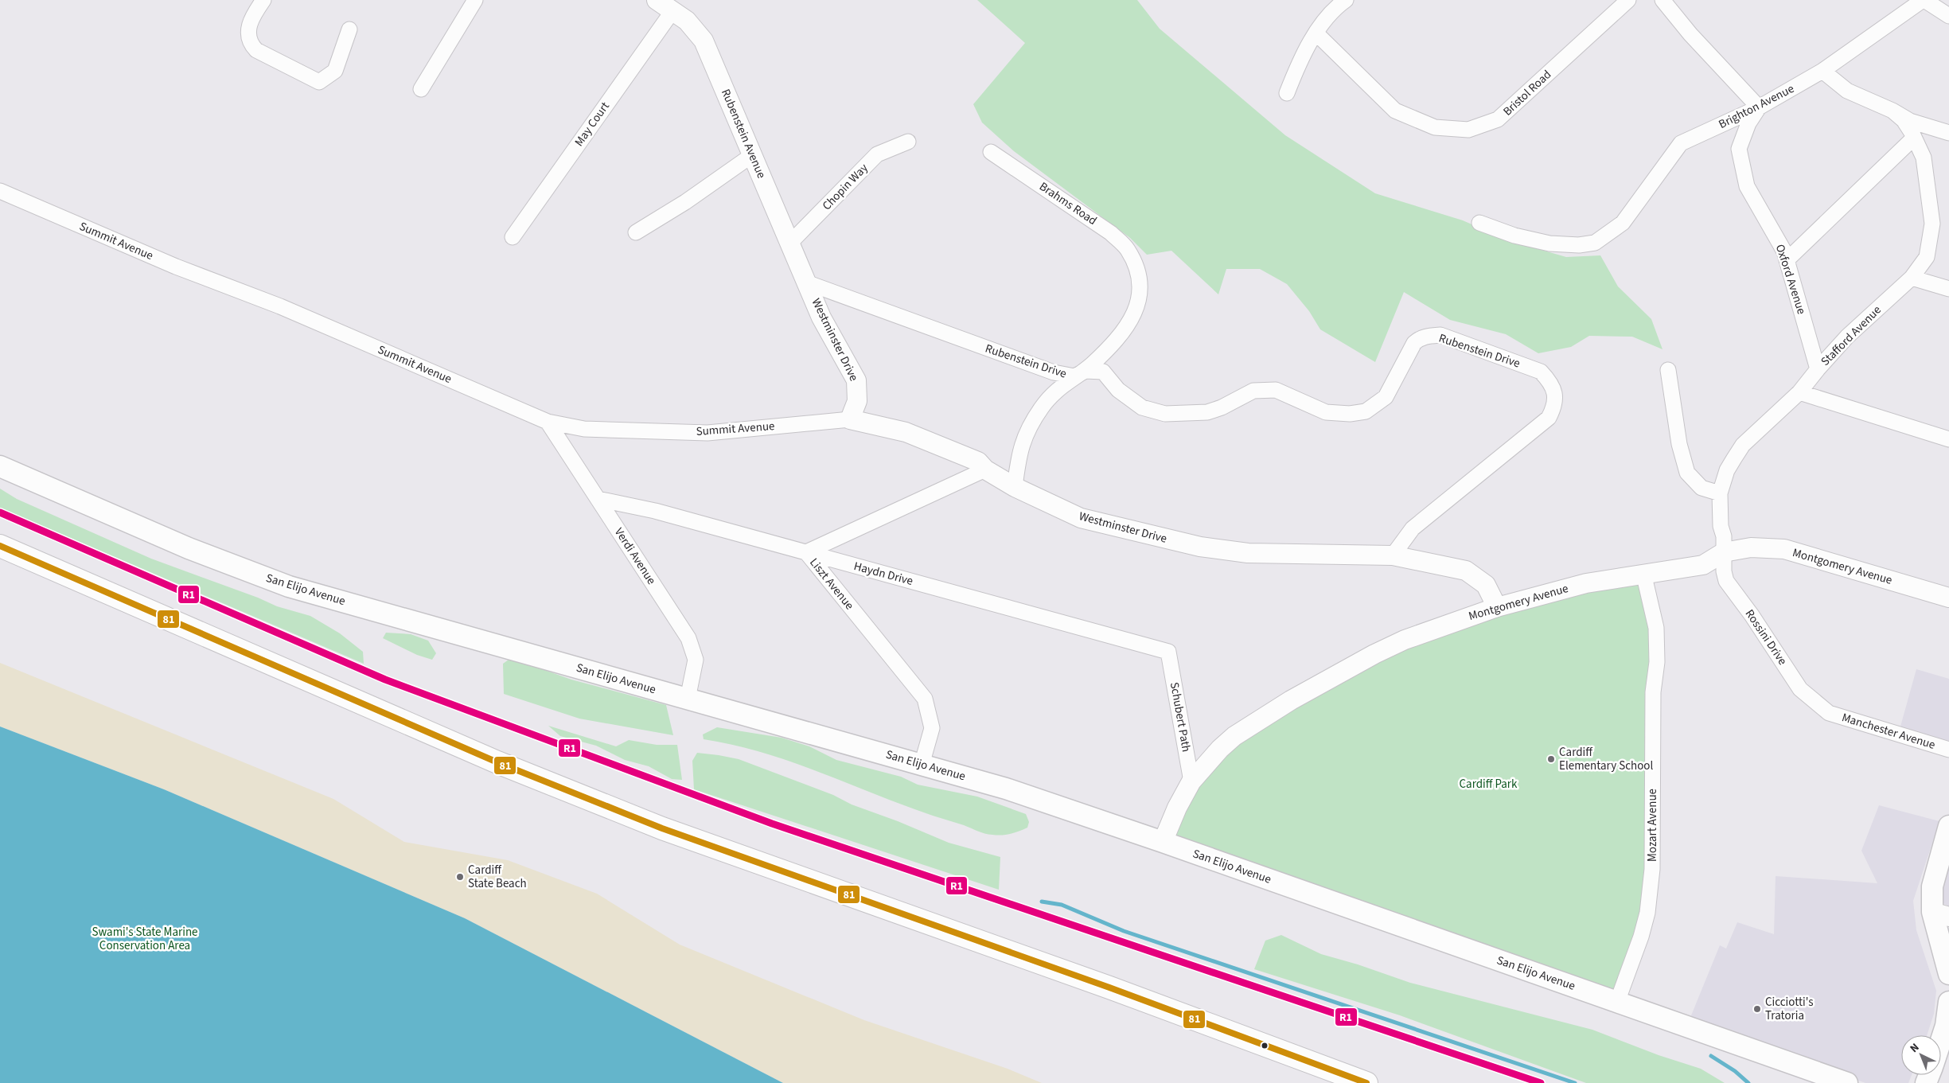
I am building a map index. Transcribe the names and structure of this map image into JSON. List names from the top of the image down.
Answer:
{
  "streets": {
    "main road": ["San Elijo Avenue"],
    "street": [
      "Bristol Road",
      "Brighton Avenue",
      "May Court",
      "Rubenstein Avenue",
      "Chopin Way",
      "Brahms Road",
      "Summit Avenue",
      "Oxford Avenue",
      "Stafford Avenue",
      "Westminster Drive",
      "Rubenstein Drive",
      "Verdi Avenue",
      "Montgomery Avenue",
      "Haydn Drive",
      "Liszt Avenue",
      "Rossini Drive",
      "Schubert Path",
      "Manchester Avenue",
      "Mozart Avenue"
    ]
  },
  "crossings": [
    ["Brighton Avenue", "Oxford Avenue"],
    ["May Court", "Rubenstein Avenue"],
    ["Rubenstein Avenue", "Chopin Way"],
    ["Rubenstein Avenue", "Westminster Drive"],
    ["Rubenstein Avenue", "Rubenstein Drive"],
    ["Brahms Road", "Rubenstein Drive"],
    ["Summit Avenue", "Westminster Drive"],
    ["Summit Avenue", "Verdi Avenue"],
    ["Oxford Avenue", "Stafford Avenue"],
    ["Stafford Avenue", "Montgomery Avenue"],
    ["Stafford Avenue", "Rossini Drive"],
    ["Westminster Drive", "Rubenstein Drive"],
    ["Westminster Drive", "Montgomery Avenue"],
    ["Westminster Drive", "Liszt Avenue"],
    ["Verdi Avenue", "Haydn Drive"],
    ["Verdi Avenue", "San Elijo Avenue"],
    ["Montgomery Avenue", "San Elijo Avenue"],
    ["Montgomery Avenue", "Rossini Drive"],
    ["Montgomery Avenue", "Schubert Path"],
    ["Montgomery Avenue", "Mozart Avenue"],
    ["Haydn Drive", "Liszt Avenue"],
    ["Haydn Drive", "Schubert Path"],
    ["Liszt Avenue", "San Elijo Avenue"],
    ["San Elijo Avenue", "Mozart Avenue"],
    ["Rossini Drive", "Manchester Avenue"]
  ],
  "parks": ["Cardiff Park", "Swami's State Marine Conservation Area"],
  "places": ["Cardiff Elementary School", "Cardiff State Beach", "Cicciotti's Tratoria"],
  "lines": ["transit line R1", "transit line 81"],
  "north": "top left"
}
